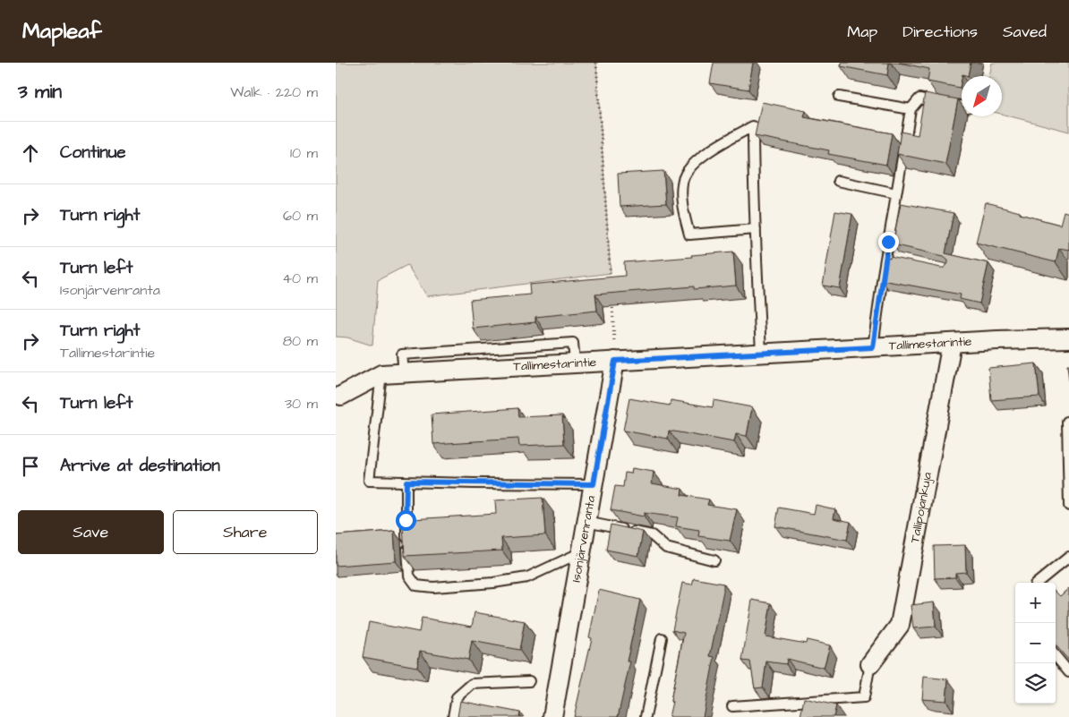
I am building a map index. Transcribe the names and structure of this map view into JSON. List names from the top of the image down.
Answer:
{
  "streets": {
    "street": ["Tallimestarintie", "Tallipojankuja", "Isonjärvenranta"]
  },
  "crossings": [
    ["Tallimestarintie", "Tallipojankuja"],
    ["Tallimestarintie", "Isonjärvenranta"]
  ],
  "north": "bottom left",
  "page": {
    "header": "Mapleaf",
    "nav": ["Map", "Directions", "Saved"],
    "heading": ["3 min", "Walk · 220 m"],
    "list": [
      ["Continue", "10 m"],
      ["Turn right", "60 m"],
      ["Turn left", "Isonjärvenranta", "40 m"],
      ["Turn right", "Tallimestarintie", "80 m"],
      ["Turn left", "30 m"],
      "Arrive at destination"
    ],
    "buttons": ["Save", "Share"],
    "map_buttons": ["+", "−"]
  }
}
